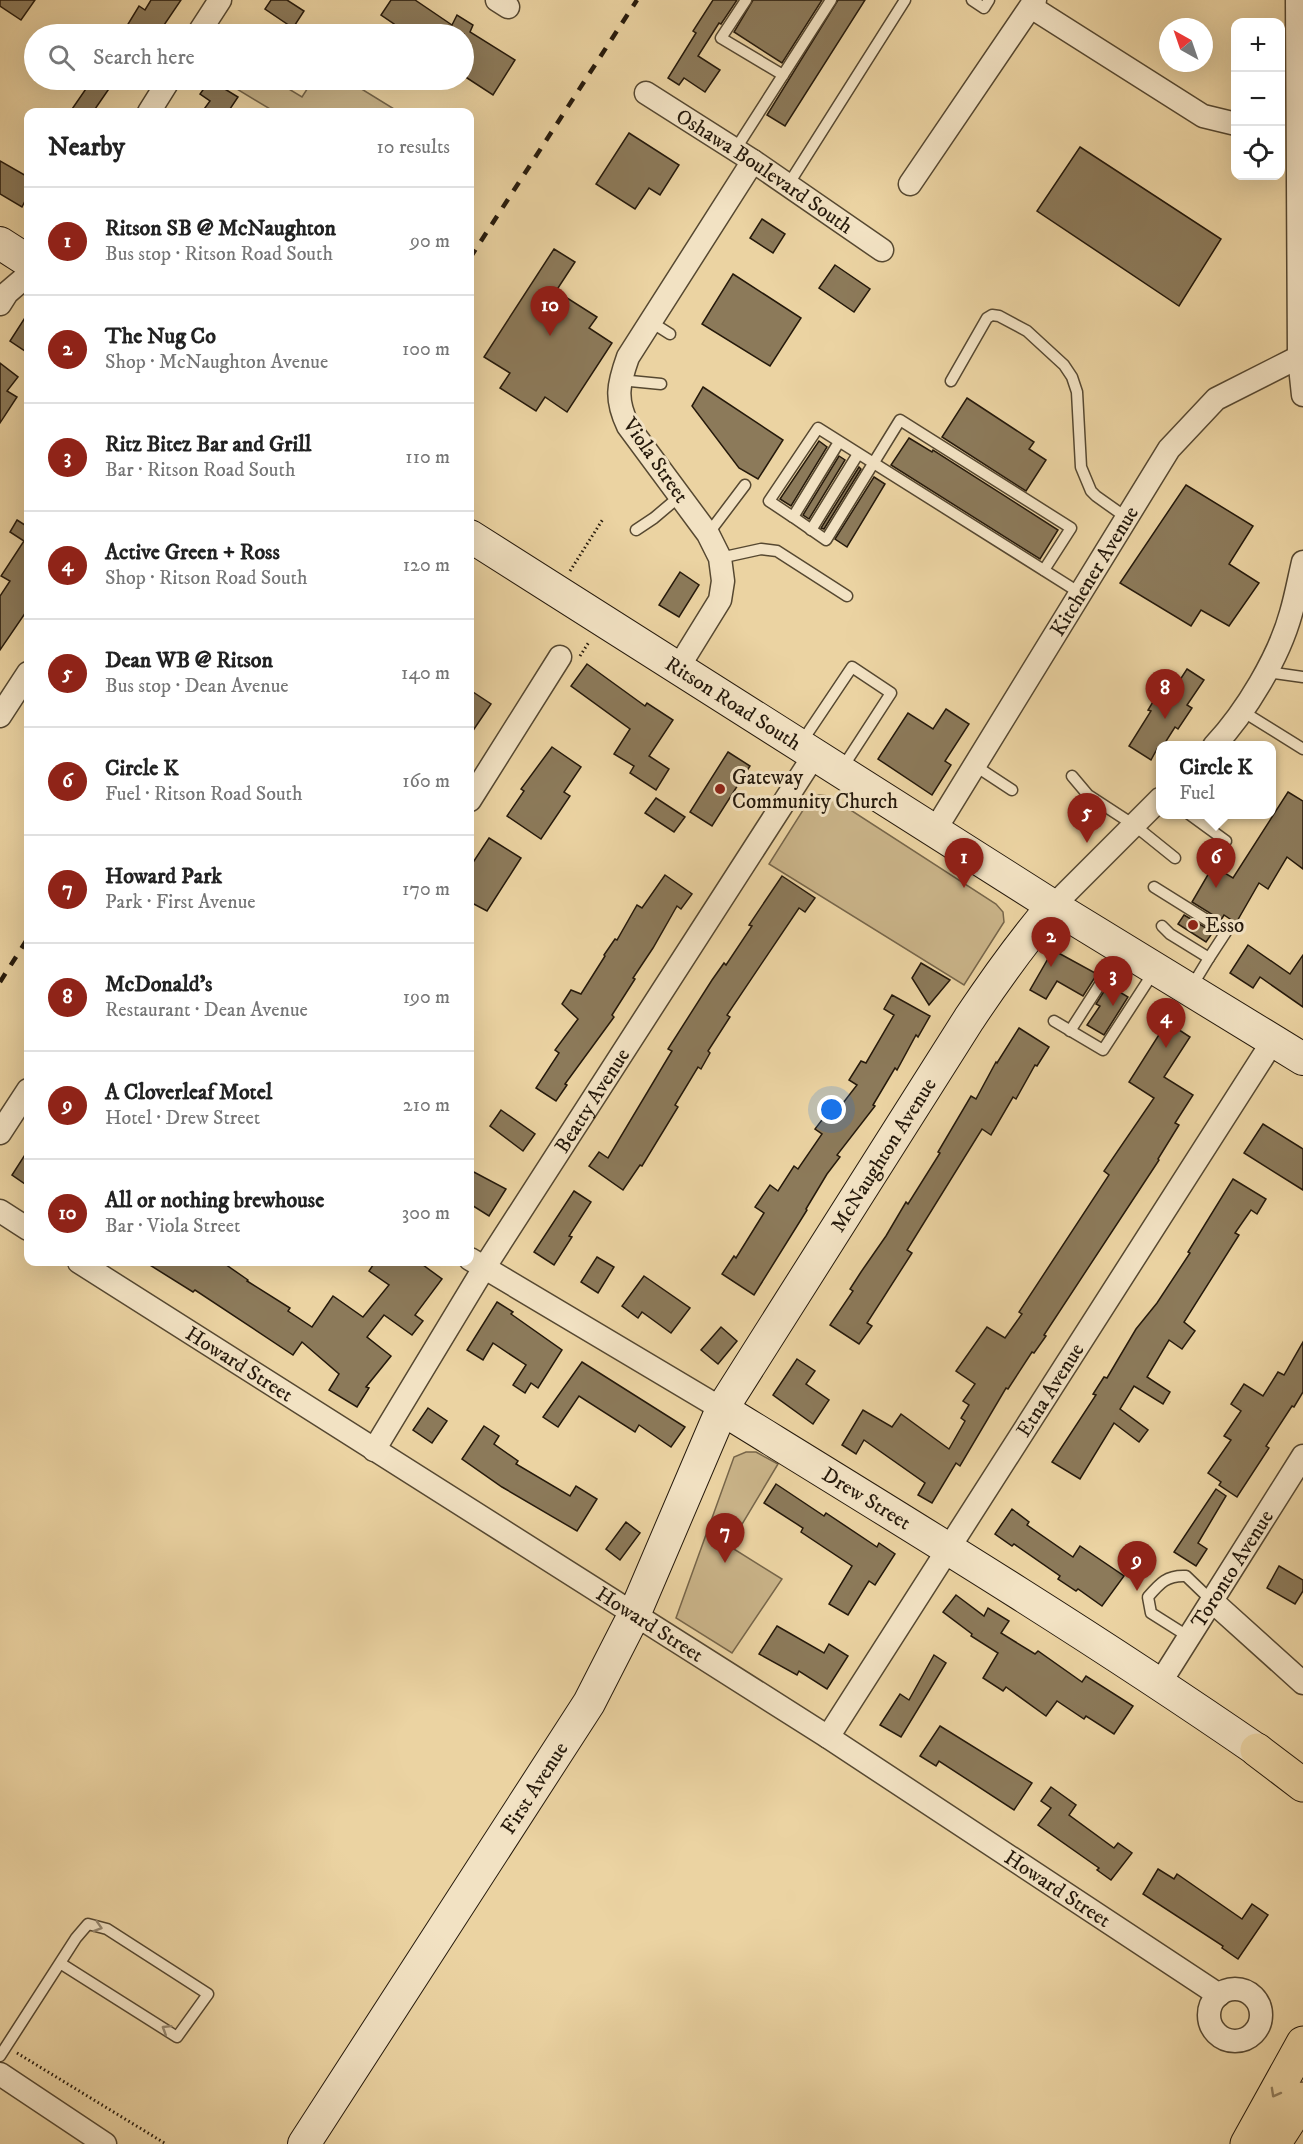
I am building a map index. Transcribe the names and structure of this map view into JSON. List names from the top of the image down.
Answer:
{
  "streets": {
    "main road": [
      "Ritson Road South",
      "McNaughton Avenue",
      "Drew Street",
      "First Avenue"
    ],
    "street": [
      "Oshawa Boulevard South",
      "Viola Street",
      "Kitchener Avenue",
      "Beatty Avenue",
      "Howard Street",
      "Etna Avenue",
      "Toronto Avenue"
    ]
  },
  "crossings": [
    ["Oshawa Boulevard South", "Viola Street"],
    ["Viola Street", "Ritson Road South"],
    ["Kitchener Avenue", "Ritson Road South"],
    ["Ritson Road South", "Beatty Avenue"],
    ["Ritson Road South", "McNaughton Avenue"],
    ["Ritson Road South", "Etna Avenue"],
    ["Beatty Avenue", "Howard Street"],
    ["Beatty Avenue", "Drew Street"],
    ["McNaughton Avenue", "Drew Street"],
    ["McNaughton Avenue", "First Avenue"],
    ["Howard Street", "Etna Avenue"],
    ["Howard Street", "First Avenue"],
    ["Etna Avenue", "Drew Street"],
    ["Drew Street", "Toronto Avenue"],
    ["Drew Street", "First Avenue"]
  ],
  "places": ["Gateway Community Church", "Esso"],
  "north": "top left",
  "page": {
    "map_buttons": ["+", "−"],
    "search": "Search here",
    "heading": ["Nearby", "10 results"],
    "list": [
      {
        "mark": "1",
        "name": "Ritson SB @ McNaughton",
        "note": "Bus stop · Ritson Road South",
        "value": "90 m"
      },
      {
        "mark": "2",
        "name": "The Nug Co",
        "note": "Shop · McNaughton Avenue",
        "value": "100 m"
      },
      {
        "mark": "3",
        "name": "Ritz Bitez Bar and Grill",
        "note": "Bar · Ritson Road South",
        "value": "110 m"
      },
      {
        "mark": "4",
        "name": "Active Green + Ross",
        "note": "Shop · Ritson Road South",
        "value": "120 m"
      },
      {
        "mark": "5",
        "name": "Dean WB @ Ritson",
        "note": "Bus stop · Dean Avenue",
        "value": "140 m"
      },
      {
        "mark": "6",
        "name": "Circle K",
        "note": "Fuel · Ritson Road South",
        "value": "160 m"
      },
      {
        "mark": "7",
        "name": "Howard Park",
        "note": "Park · First Avenue",
        "value": "170 m"
      },
      {
        "mark": "8",
        "name": "McDonald's",
        "note": "Restaurant · Dean Avenue",
        "value": "190 m"
      },
      {
        "mark": "9",
        "name": "A Cloverleaf Motel",
        "note": "Hotel · Drew Street",
        "value": "210 m"
      },
      {
        "mark": "10",
        "name": "All or nothing brewhouse",
        "note": "Bar · Viola Street",
        "value": "300 m"
      }
    ],
    "pins": [
      "10",
      "8",
      "5",
      "1",
      "6",
      "2",
      "3",
      "4",
      "7",
      "9"
    ],
    "popup": ["Circle K", "Fuel"]
  }
}
